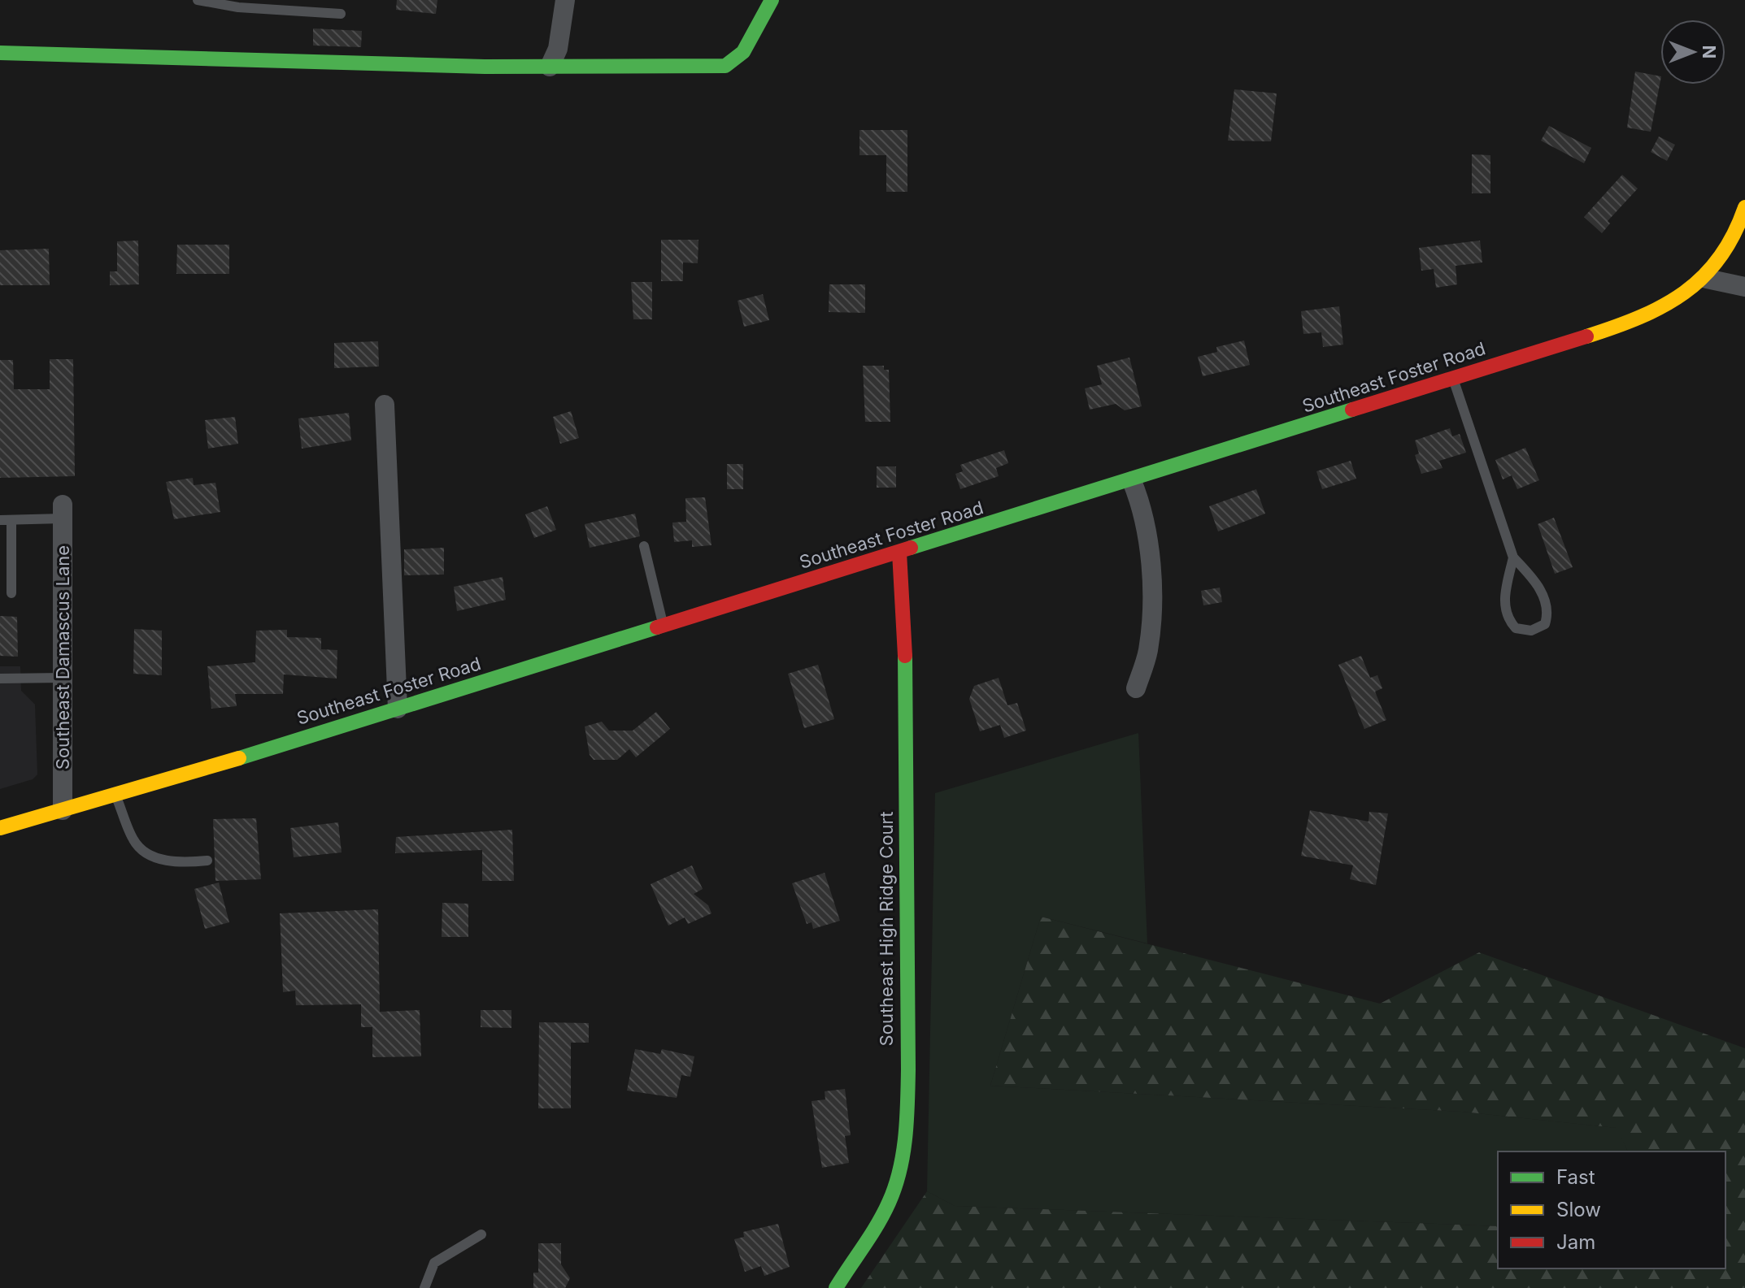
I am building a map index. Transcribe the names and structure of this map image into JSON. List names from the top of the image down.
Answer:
{
  "streets": {
    "main road": ["Southeast Foster Road", "Southeast High Ridge Court"],
    "street": ["Southeast Damascus Lane"]
  },
  "crossings": [
    ["Southeast Foster Road", "Southeast Damascus Lane"],
    ["Southeast Foster Road", "Southeast High Ridge Court"]
  ],
  "legend": ["Fast", "Slow", "Jam"],
  "north": "right"
}
